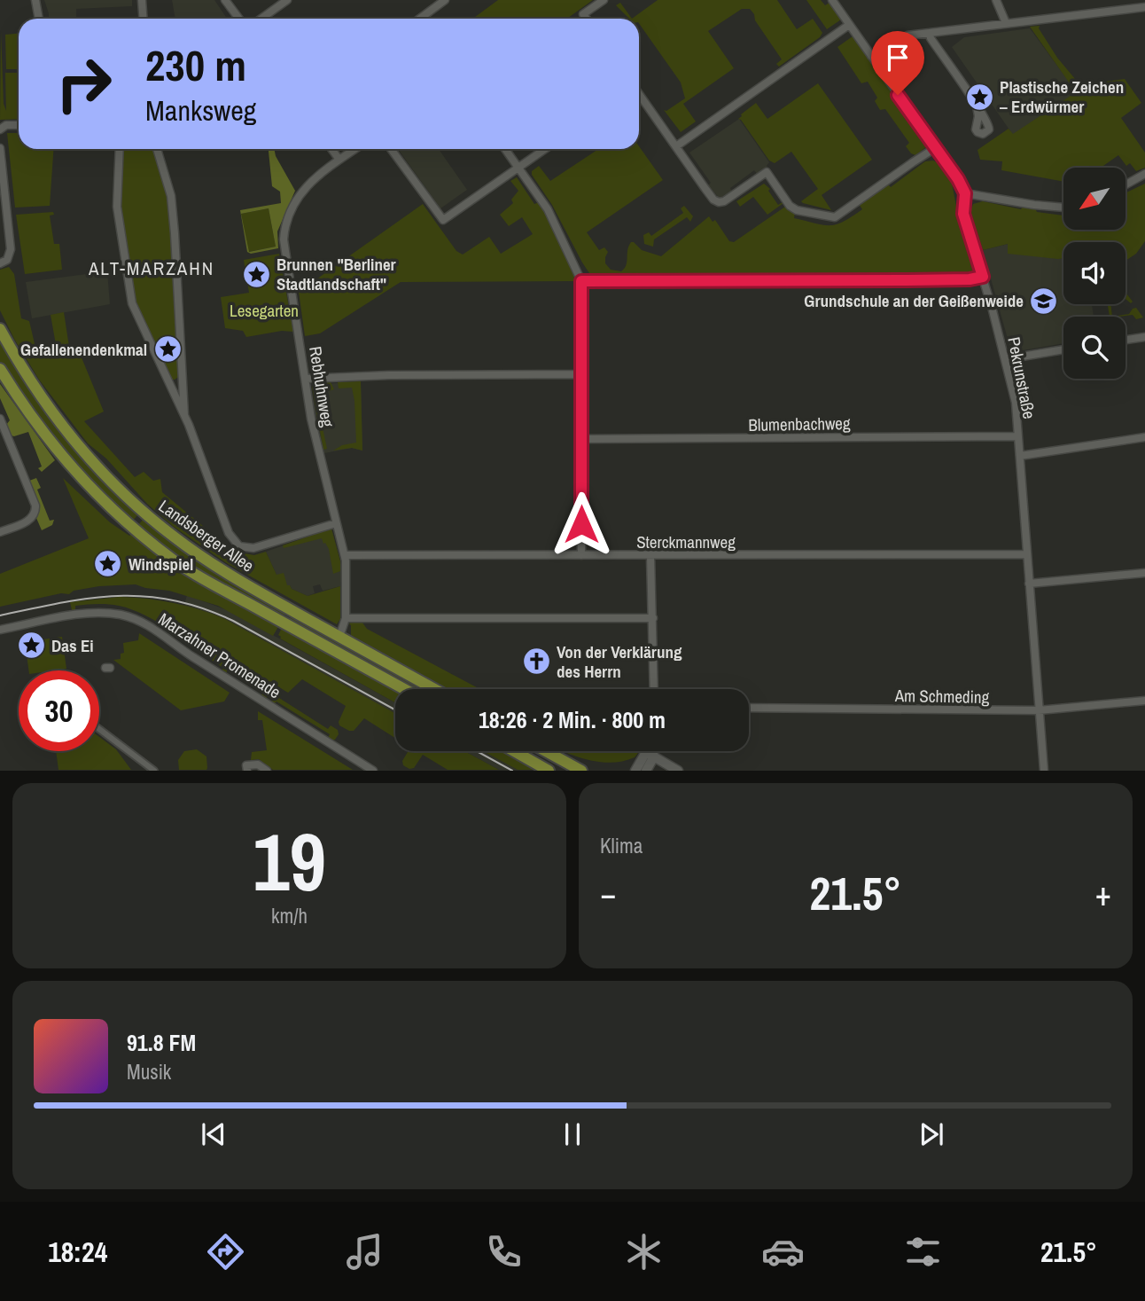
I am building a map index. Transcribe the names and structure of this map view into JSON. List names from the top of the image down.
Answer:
{
  "streets": {
    "main road": ["Landsberger Allee"],
    "street": [
      "Pekrunstraße",
      "Rebhuhnweg",
      "Blumenbachweg",
      "Sterckmannweg",
      "Marzahner Promenade",
      "Am Schmeding"
    ]
  },
  "crossings": [
    ["Pekrunstraße", "Blumenbachweg"],
    ["Pekrunstraße", "Sterckmannweg"],
    ["Pekrunstraße", "Am Schmeding"],
    ["Rebhuhnweg", "Landsberger Allee"],
    ["Rebhuhnweg", "Sterckmannweg"]
  ],
  "districts": ["ALT-MARZAHN"],
  "parks": ["Lesegarten"],
  "places": {
    "place": [
      "Plastische Zeichen – Erdwürmer",
      "Brunnen \"Berliner Stadtlandschaft\"",
      "Gefallenendenkmal",
      "Windspiel",
      "Das Ei"
    ],
    "school or university": ["Grundschule an der Geißenweide"],
    "church": ["Von der Verklärung des Herrn"]
  },
  "north": "bottom left",
  "page": {
    "turn": ["230 m", "Manksweg"],
    "limit": "30",
    "trip": "18:26 · 2 Min. · 800 m",
    "tile": [
      ["19", "km/h"],
      "Klima"
    ],
    "heat": ["−", "21.5°", "+"],
    "song": ["91.8 FM", "Musik"],
    "tabs": ["18:24", "21.5°"]
  }
}
